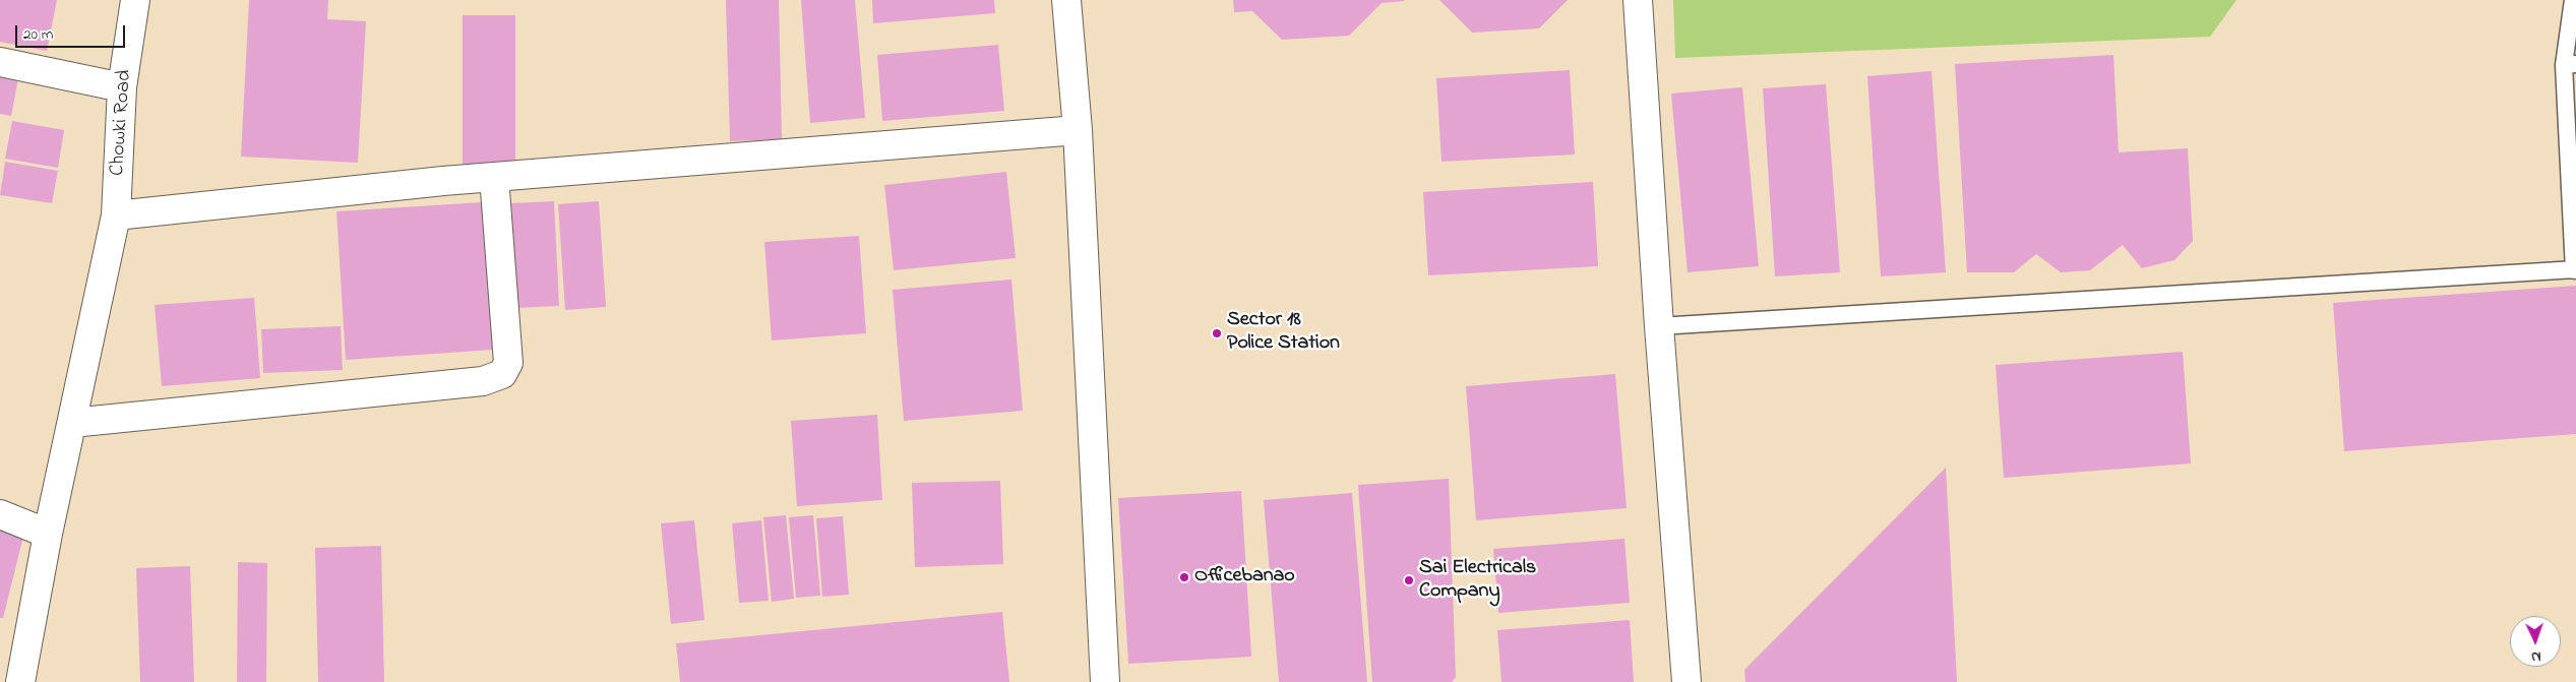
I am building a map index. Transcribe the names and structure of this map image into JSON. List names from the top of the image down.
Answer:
{
  "streets": {
    "street": ["Chowki Road"]
  },
  "places": ["Sector 18 Police Station", "Officebanao", "Sai Electricals Company"],
  "scale_bar": "20 m",
  "north": "bottom"
}
